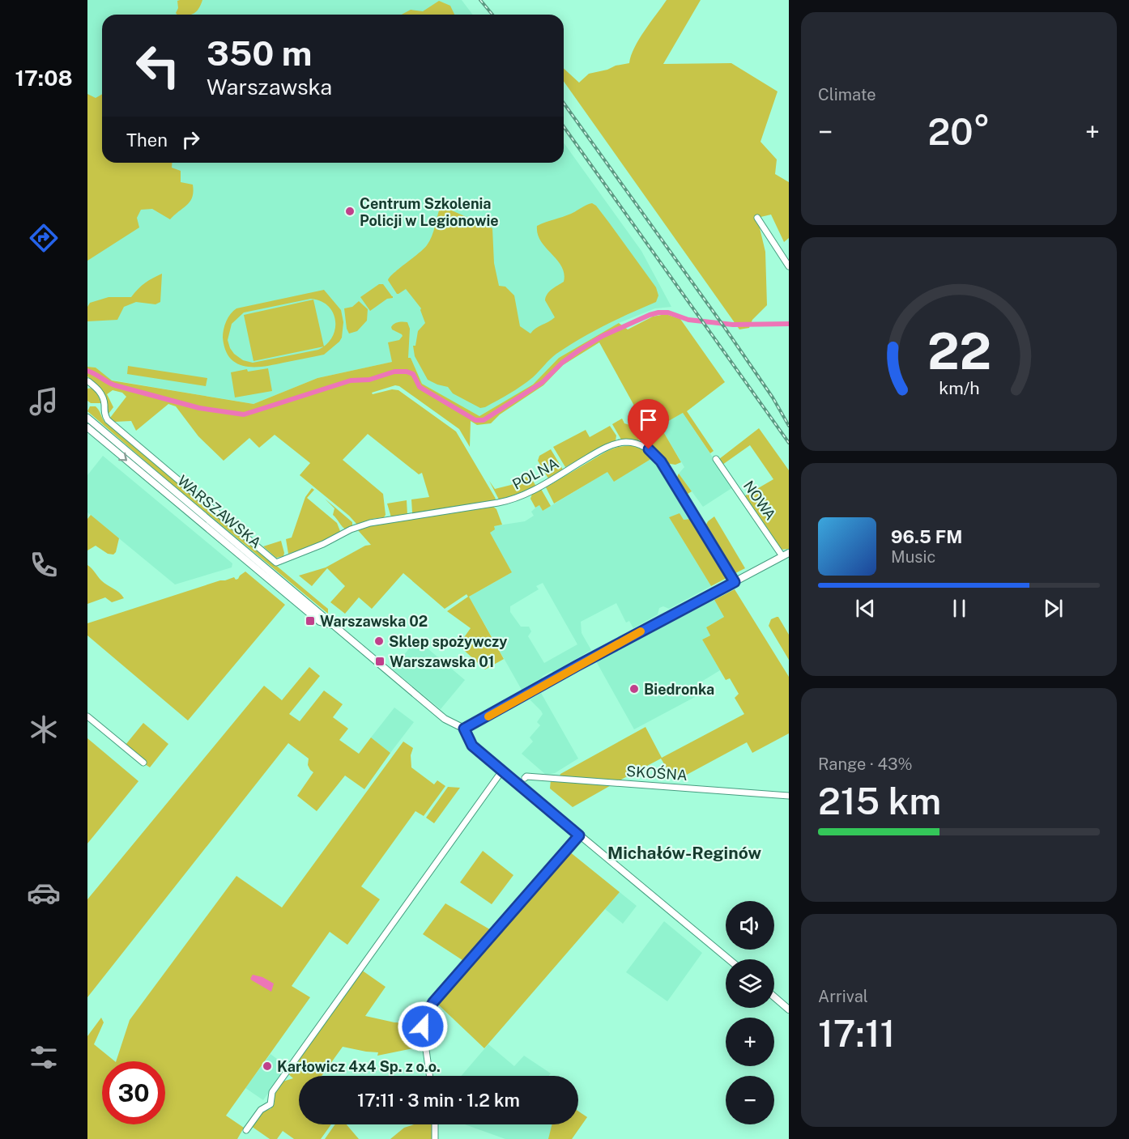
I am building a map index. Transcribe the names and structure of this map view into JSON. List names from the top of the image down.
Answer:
{
  "streets": {
    "main road": ["WARSZAWSKA"],
    "street": ["POLNA", "NOWA", "SKOŚNA"]
  },
  "districts": ["Michałów-Reginów"],
  "places": {
    "other": [
      "Centrum Szkolenia Policji w Legionowie",
      "Sklep spożywczy",
      "Biedronka",
      "Karłowicz 4x4 Sp. z o.o."
    ],
    "transit": ["Warszawska 02", "Warszawska 01"]
  },
  "page": {
    "tabs": "17:08",
    "tile": [
      "Climate",
      ["Range · 43%", "215 km"],
      ["Arrival", "17:11"]
    ],
    "turn": ["350 m", "Warszawska"],
    "heat": ["−", "20°", "+"],
    "then": "Then",
    "song": ["96.5 FM", "Music"],
    "map_buttons": ["+", "−"],
    "limit": "30",
    "trip": "17:11 · 3 min · 1.2 km",
    "gauge": ["22", "km/h"]
  }
}
